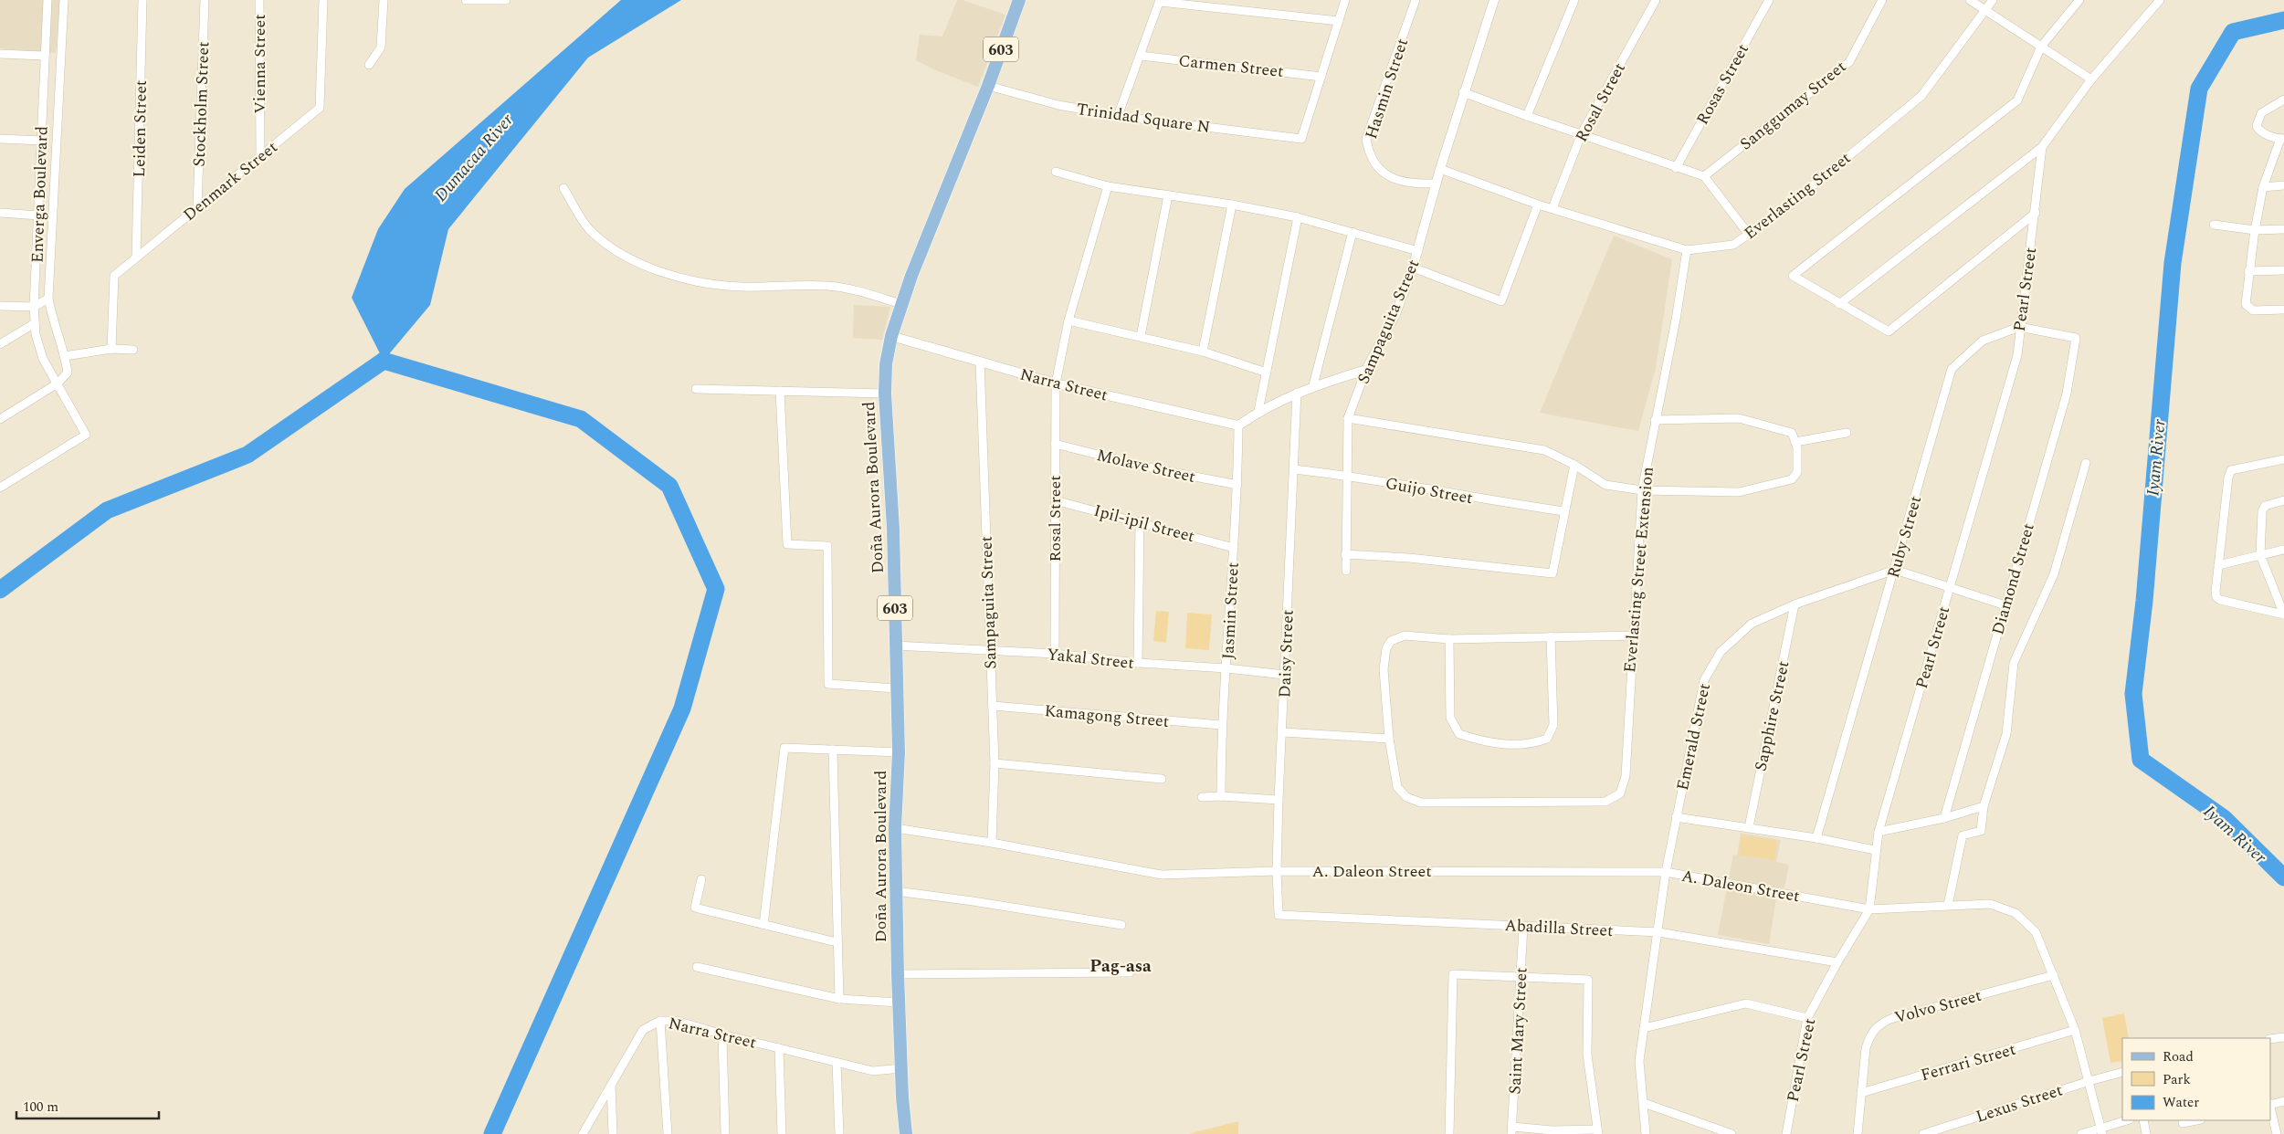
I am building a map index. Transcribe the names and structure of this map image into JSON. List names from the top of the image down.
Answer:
{
  "streets": {
    "main road": ["603", "Doña Aurora Boulevard"],
    "street": [
      "Vienna Street",
      "Carmen Street",
      "Rosas Street",
      "Hasmin Street",
      "Rosal Street",
      "Stockholm Street",
      "Sanggumay Street",
      "Trinidad Square N",
      "Leiden Street",
      "Denmark Street",
      "Enverga Boulevard",
      "Everlasting Street",
      "Pearl Street",
      "Sampaguita Street",
      "Narra Street",
      "Molave Street",
      "Guijo Street",
      "Ipil-ipil Street",
      "Ruby Street",
      "Everlasting Street Extension",
      "Diamond Street",
      "Jasmin Street",
      "Daisy Street",
      "Yakal Street",
      "Kamagong Street",
      "Sapphire Street",
      "Emerald Street",
      "A. Daleon Street",
      "Abadilla Street",
      "Volvo Street",
      "Saint Mary Street",
      "Ferrari Street",
      "Lexus Street"
    ]
  },
  "crossings": [
    ["Vienna Street", "Denmark Street"],
    ["Carmen Street", "Trinidad Square N"],
    ["Hasmin Street", "Sampaguita Street"],
    ["Rosal Street", "Everlasting Street"],
    ["Rosal Street", "Narra Street"],
    ["Rosal Street", "Molave Street"],
    ["Rosal Street", "Ipil-ipil Street"],
    ["Rosal Street", "Yakal Street"],
    ["Stockholm Street", "Denmark Street"],
    ["Trinidad Square N", "Doña Aurora Boulevard"],
    ["Leiden Street", "Denmark Street"],
    ["Everlasting Street", "Sampaguita Street"],
    ["Everlasting Street", "Everlasting Street Extension"],
    ["Pearl Street", "Ruby Street"],
    ["Pearl Street", "Diamond Street"],
    ["Pearl Street", "A. Daleon Street"],
    ["Pearl Street", "Abadilla Street"],
    ["Sampaguita Street", "Narra Street"],
    ["Sampaguita Street", "Guijo Street"],
    ["Sampaguita Street", "Yakal Street"],
    ["Sampaguita Street", "Kamagong Street"],
    ["Sampaguita Street", "A. Daleon Street"],
    ["Narra Street", "Doña Aurora Boulevard"],
    ["Narra Street", "Jasmin Street"],
    ["Molave Street", "Jasmin Street"],
    ["Doña Aurora Boulevard", "Yakal Street"],
    ["Doña Aurora Boulevard", "A. Daleon Street"],
    ["Guijo Street", "Daisy Street"],
    ["Ipil-ipil Street", "Jasmin Street"],
    ["Ruby Street", "Diamond Street"],
    ["Ruby Street", "Emerald Street"],
    ["Jasmin Street", "Yakal Street"],
    ["Jasmin Street", "Kamagong Street"],
    ["Daisy Street", "Yakal Street"],
    ["Daisy Street", "A. Daleon Street"],
    ["Daisy Street", "Abadilla Street"],
    ["Sapphire Street", "Emerald Street"],
    ["Emerald Street", "A. Daleon Street"],
    ["Emerald Street", "Abadilla Street"],
    ["A. Daleon Street", "Volvo Street"],
    ["A. Daleon Street", "Ferrari Street"],
    ["A. Daleon Street", "Lexus Street"],
    ["Abadilla Street", "Saint Mary Street"],
    ["Volvo Street", "Ferrari Street"]
  ],
  "districts": ["Pag-asa"],
  "water": ["Dumacaa River", "Iyam River"],
  "legend": ["Road", "Park", "Water"],
  "scale_bar": "100 m"
}
